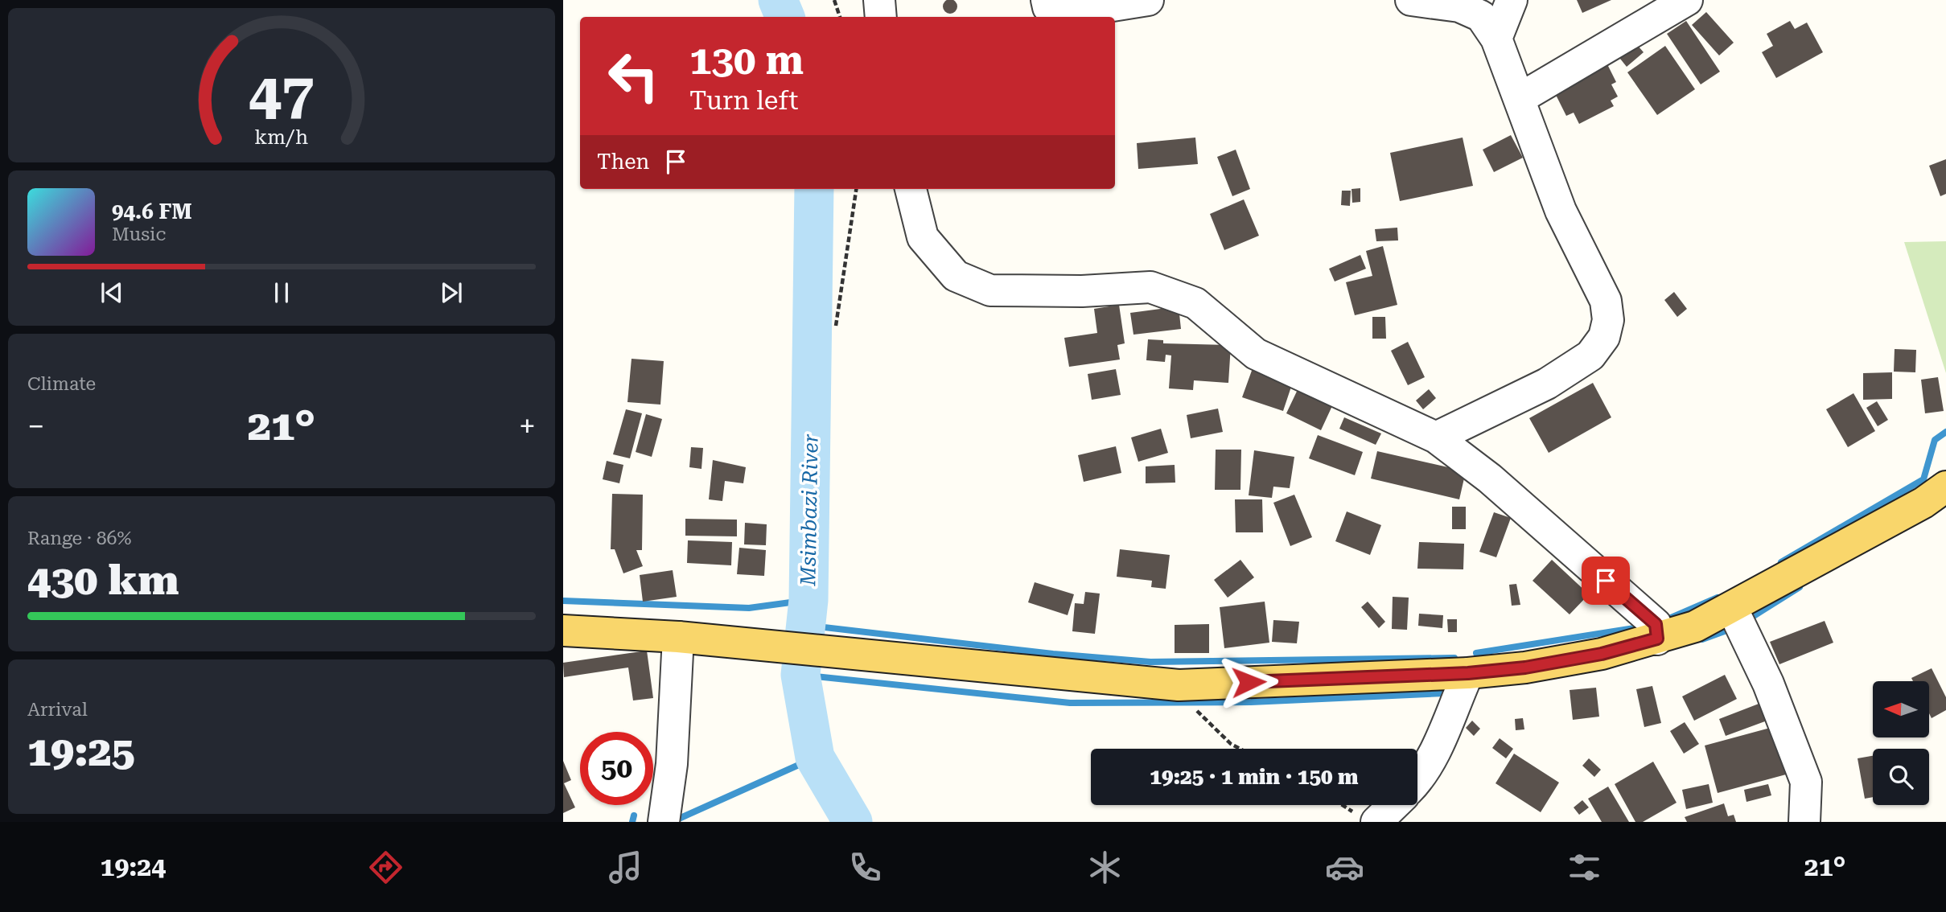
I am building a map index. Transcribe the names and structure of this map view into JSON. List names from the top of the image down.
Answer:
{
  "water": ["Msimbazi River"],
  "north": "left",
  "page": {
    "turn": ["130 m", "Turn left"],
    "then": "Then",
    "song": ["94.6 FM", "Music"],
    "tile": [
      "Climate",
      ["Range · 86%", "430 km"],
      ["Arrival", "19:25"]
    ],
    "heat": ["−", "21°", "+"],
    "limit": "50",
    "trip": "19:25 · 1 min · 150 m",
    "tabs": ["19:24", "21°"],
    "gauge": ["47", "km/h"]
  }
}
